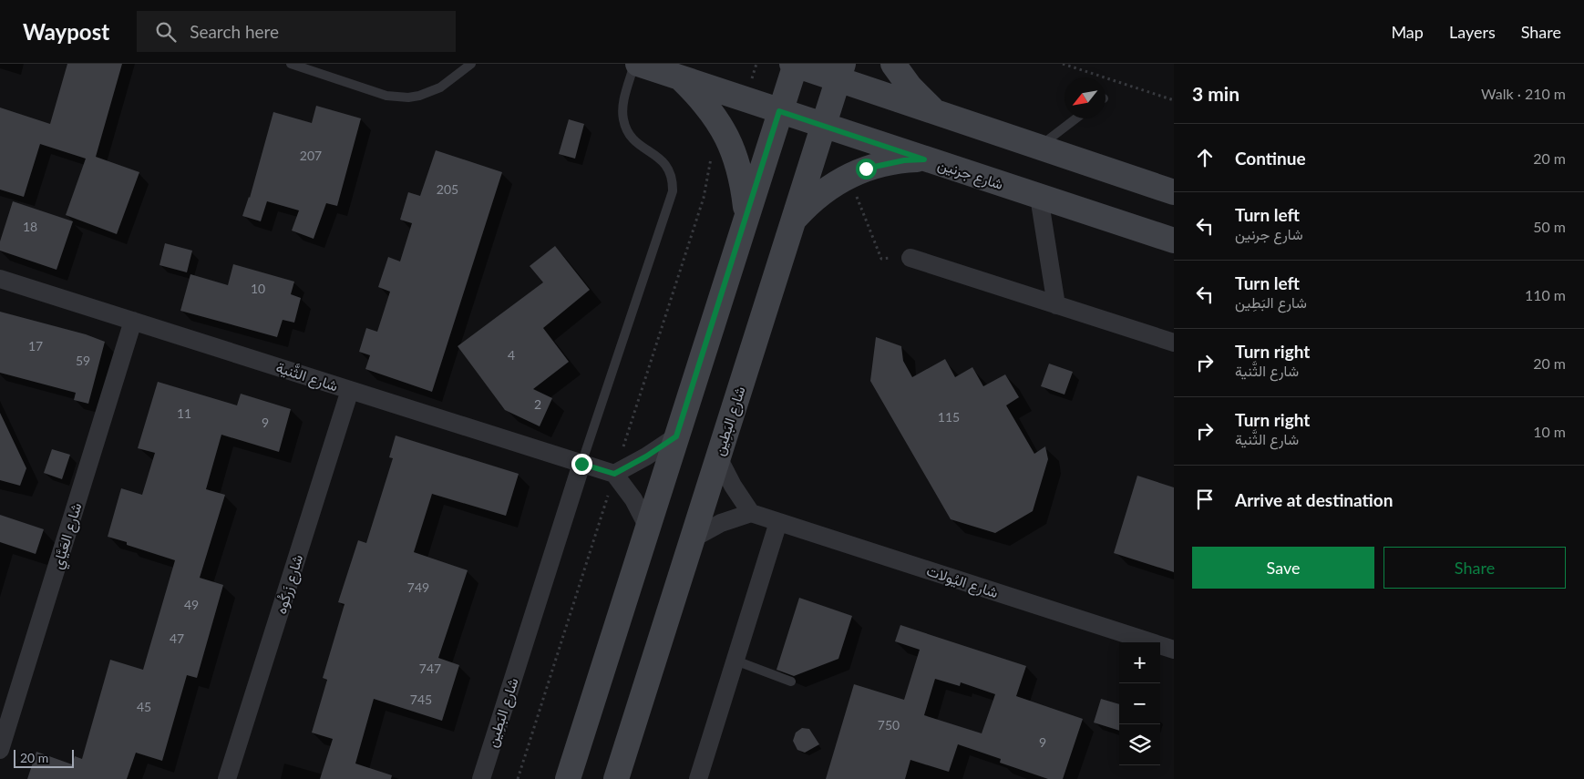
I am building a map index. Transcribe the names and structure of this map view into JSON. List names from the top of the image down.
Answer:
{
  "streets": {
    "main road": ["شارع جرنين", "شارع البَطِين"],
    "street": [
      "شارع الثَّنية",
      "شارع العَيَّاي",
      "شارع اليُولات",
      "شارع زَركُوه"
    ]
  },
  "crossings": [
    ["شارع جرنين", "شارع البَطِين"],
    ["شارع الثَّنية", "شارع البَطِين"],
    ["شارع الثَّنية", "شارع العَيَّاي"],
    ["شارع الثَّنية", "شارع زَركُوه"]
  ],
  "house_numbers": [
    "207",
    "205",
    "18",
    "10",
    "17",
    "4",
    "59",
    "2",
    "11",
    "115",
    "9",
    "749",
    "49",
    "47",
    "747",
    "745",
    "45",
    "750",
    "9"
  ],
  "scale_bar": "20 m",
  "north": "bottom left",
  "page": {
    "header": "Waypost",
    "search": "Search here",
    "nav": ["Map", "Layers", "Share"],
    "heading": ["3 min", "Walk · 210 m"],
    "list": [
      ["Continue", "20 m"],
      ["Turn left", "شارع جرنين", "50 m"],
      ["Turn left", "شارع البَطِين", "110 m"],
      ["Turn right", "شارع الثَّنية", "20 m"],
      ["Turn right", "شارع الثَّنية", "10 m"],
      "Arrive at destination"
    ],
    "buttons": ["Save", "Share"],
    "map_buttons": ["+", "−"],
    "scale": "20 m"
  }
}
